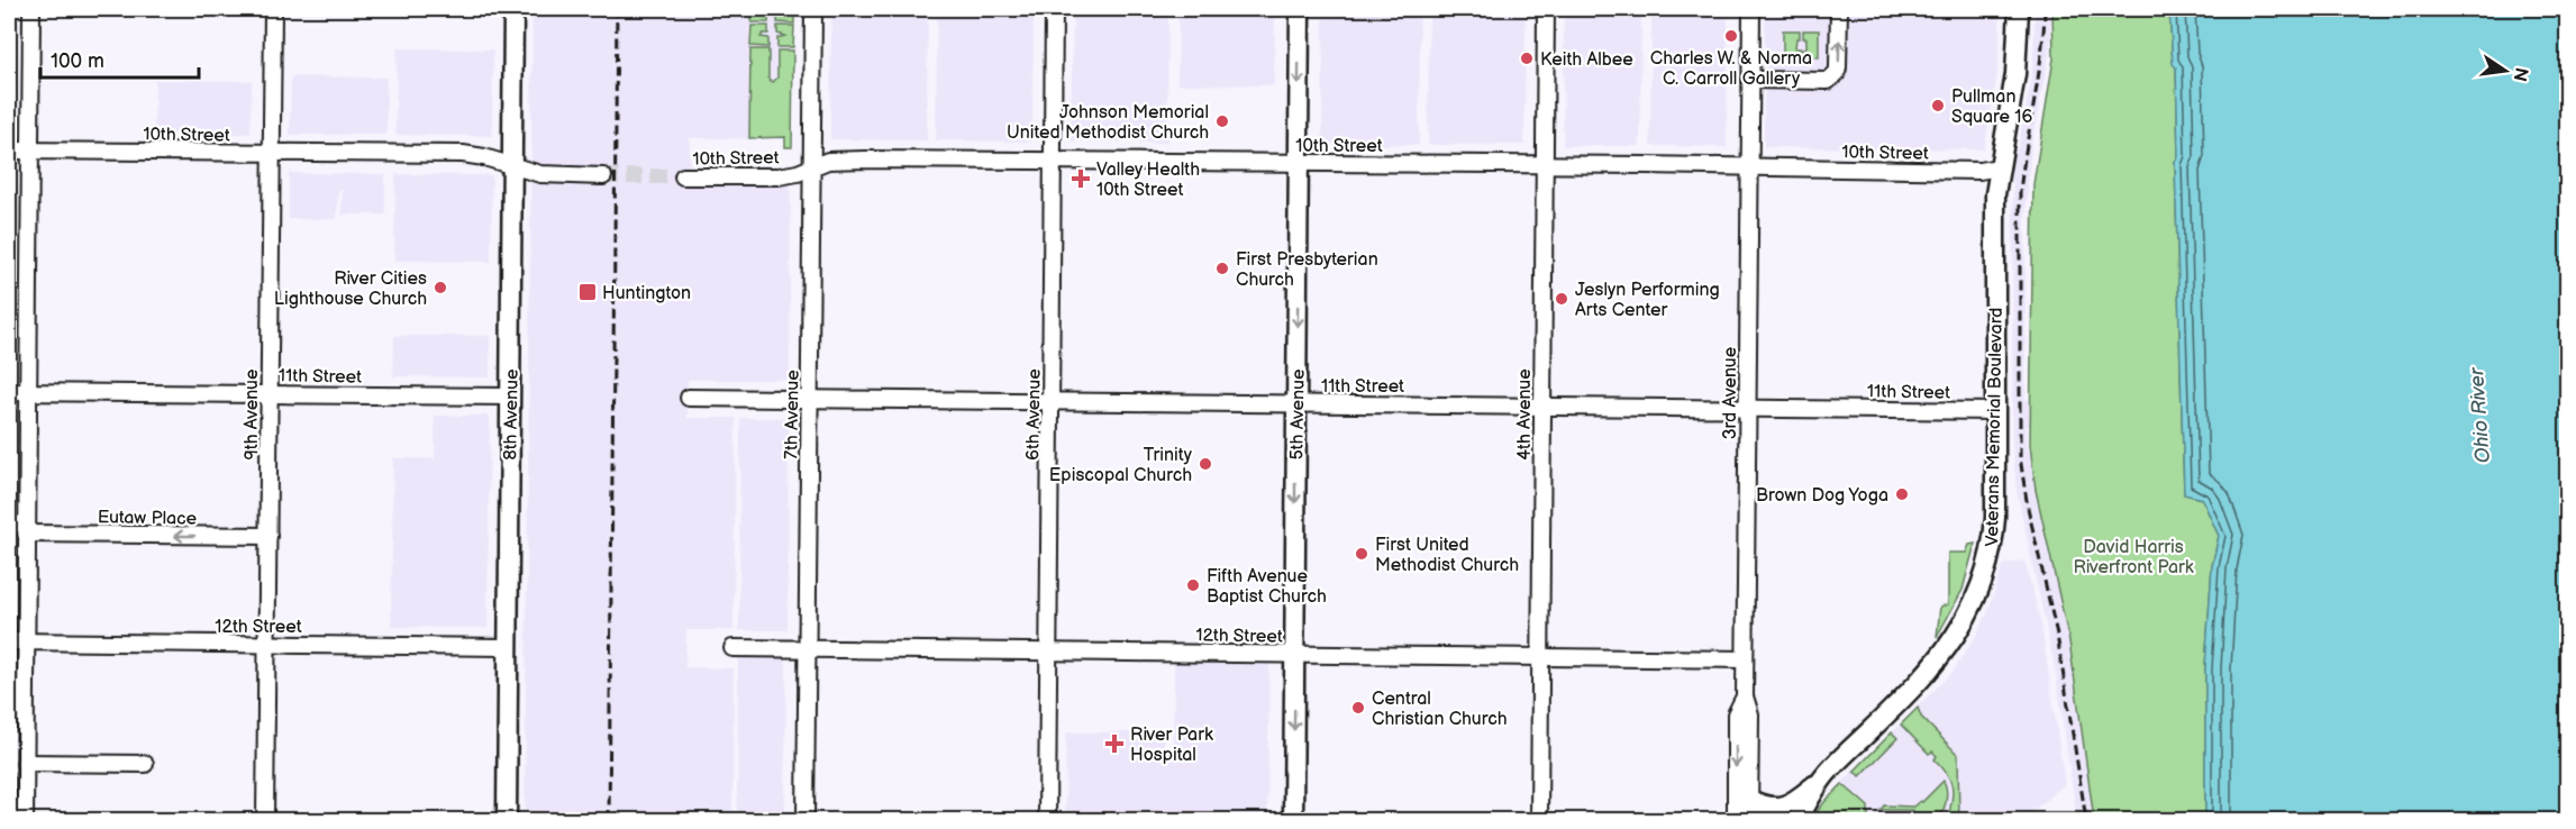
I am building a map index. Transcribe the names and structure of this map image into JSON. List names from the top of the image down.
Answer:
{
  "streets": {
    "main road": ["8th Avenue", "5th Avenue", "Veterans Memorial Boulevard"],
    "street": [
      "10th Street",
      "11th Street",
      "3rd Avenue",
      "9th Avenue",
      "7th Avenue",
      "6th Avenue",
      "4th Avenue",
      "Eutaw Place",
      "12th Street"
    ]
  },
  "crossings": [
    ["10th Street", "3rd Avenue"],
    ["10th Street", "9th Avenue"],
    ["10th Street", "8th Avenue"],
    ["10th Street", "7th Avenue"],
    ["10th Street", "6th Avenue"],
    ["10th Street", "5th Avenue"],
    ["10th Street", "4th Avenue"],
    ["10th Street", "Veterans Memorial Boulevard"],
    ["11th Street", "3rd Avenue"],
    ["11th Street", "9th Avenue"],
    ["11th Street", "8th Avenue"],
    ["11th Street", "7th Avenue"],
    ["11th Street", "6th Avenue"],
    ["11th Street", "5th Avenue"],
    ["11th Street", "4th Avenue"],
    ["11th Street", "Veterans Memorial Boulevard"],
    ["3rd Avenue", "12th Street"],
    ["9th Avenue", "Eutaw Place"],
    ["9th Avenue", "12th Street"],
    ["8th Avenue", "12th Street"],
    ["7th Avenue", "12th Street"],
    ["6th Avenue", "12th Street"],
    ["5th Avenue", "12th Street"],
    ["4th Avenue", "12th Street"]
  ],
  "one_way": ["5th Avenue", "Eutaw Place"],
  "water": ["Ohio River"],
  "parks": ["David Harris Riverfront Park"],
  "places": {
    "other": [
      "Charles W. & Norma C. Carroll Gallery",
      "Keith Albee",
      "Pullman Square 16",
      "Johnson Memorial United Methodist Church",
      "First Presbyterian Church",
      "River Cities Lighthouse Church",
      "Jeslyn Performing Arts Center",
      "Trinity Episcopal Church",
      "Brown Dog Yoga",
      "First United Methodist Church",
      "Fifth Avenue Baptist Church",
      "Central Christian Church"
    ],
    "health": ["Valley Health 10th Street", "River Park Hospital"],
    "transit": ["Huntington"]
  },
  "scale_bar": "100 m",
  "north": "right"
}
